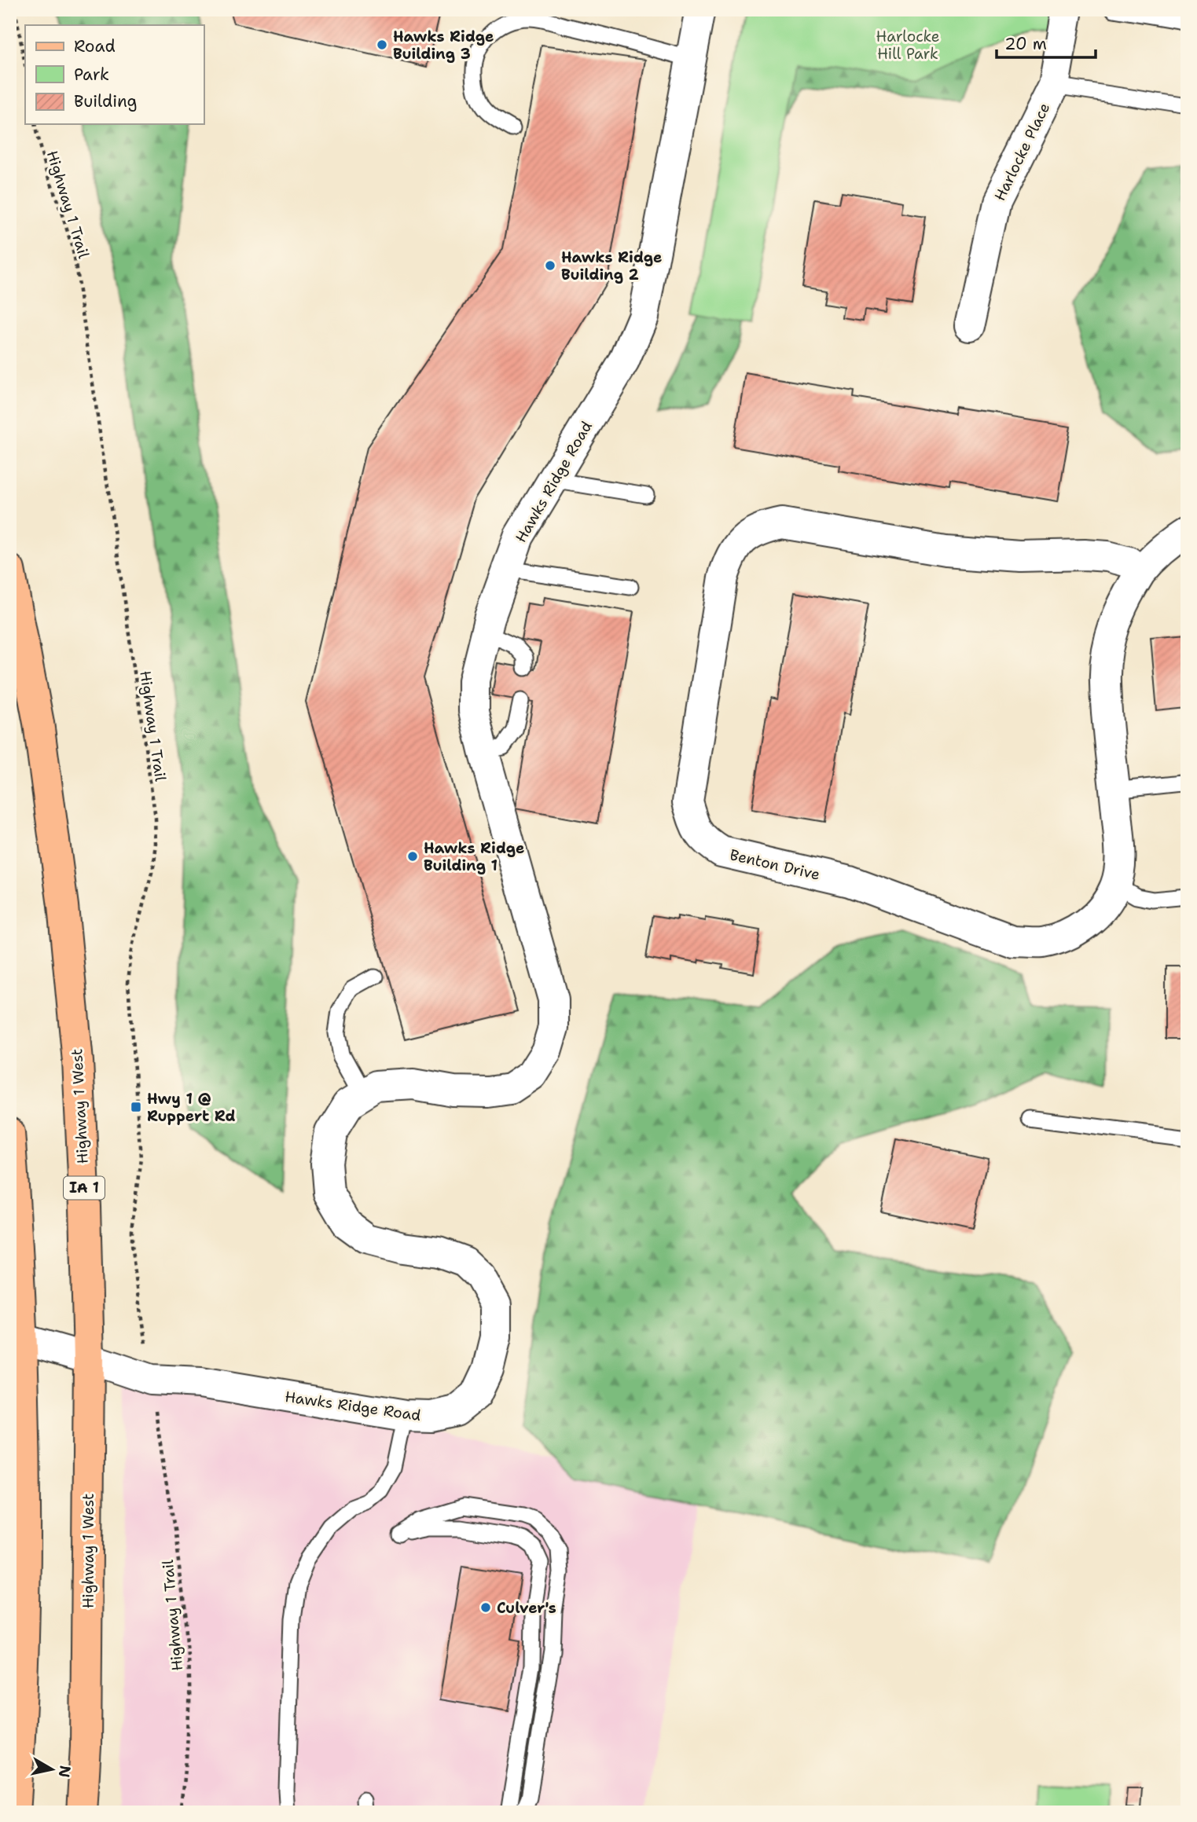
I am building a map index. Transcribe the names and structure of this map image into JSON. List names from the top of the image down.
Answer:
{
  "streets": {
    "main road": ["Highway 1 West", "IA 1"],
    "street": ["Harlocke Place", "Hawks Ridge Road", "Benton Drive"],
    "path": ["Highway 1 Trail"]
  },
  "crossings": [
    ["Hawks Ridge Road", "Highway 1 West"]
  ],
  "parks": ["Harlocke Hill Park"],
  "places": {
    "other": [
      "Hawks Ridge Building 3",
      "Hawks Ridge Building 2",
      "Hawks Ridge Building 1",
      "Culver's"
    ],
    "transit": ["Hwy 1 @ Ruppert Rd"]
  },
  "legend": ["Road", "Park", "Building"],
  "scale_bar": "20 m",
  "north": "right"
}
